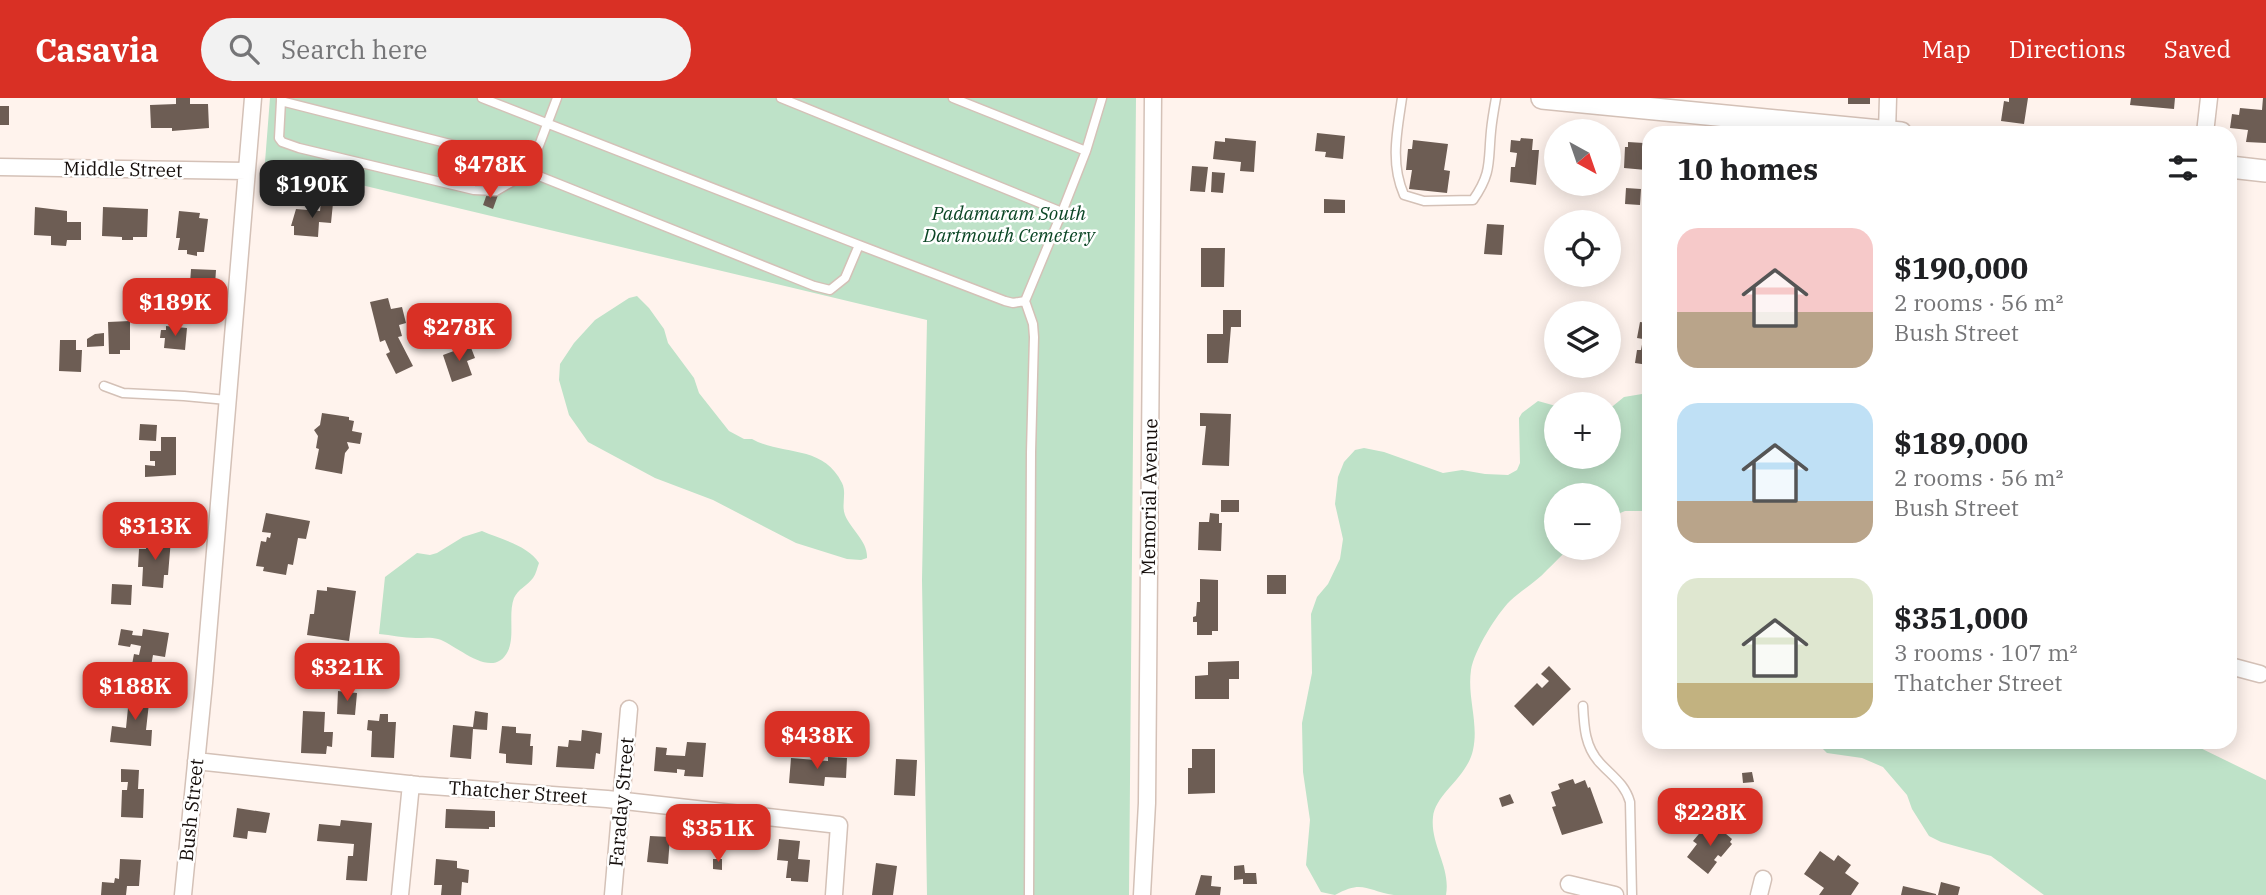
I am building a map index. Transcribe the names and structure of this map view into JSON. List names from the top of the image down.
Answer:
{
  "streets": {
    "street": [
      "Middle Street",
      "Memorial Avenue",
      "Thatcher Street",
      "Faraday Street",
      "Bush Street"
    ]
  },
  "crossings": [
    ["Middle Street", "Bush Street"],
    ["Thatcher Street", "Faraday Street"],
    ["Thatcher Street", "Bush Street"]
  ],
  "parks": ["Padamaram South Dartmouth Cemetery"],
  "north": "bottom right",
  "page": {
    "header": "Casavia",
    "search": "Search here",
    "nav": ["Map", "Directions", "Saved"],
    "map_buttons": ["+", "−"],
    "heading": "10 homes",
    "price": [
      "$478K",
      "$190K",
      "$189K",
      "$278K",
      "$313K",
      "$321K",
      "$188K",
      "$438K",
      "$228K",
      "$351K"
    ],
    "list": [
      {
        "name": "$190,000",
        "note": "2 rooms · 56 m² · Bush Street"
      },
      {
        "name": "$189,000",
        "note": "2 rooms · 56 m² · Bush Street"
      },
      {
        "name": "$351,000",
        "note": "3 rooms · 107 m² · Thatcher Street"
      }
    ]
  }
}
